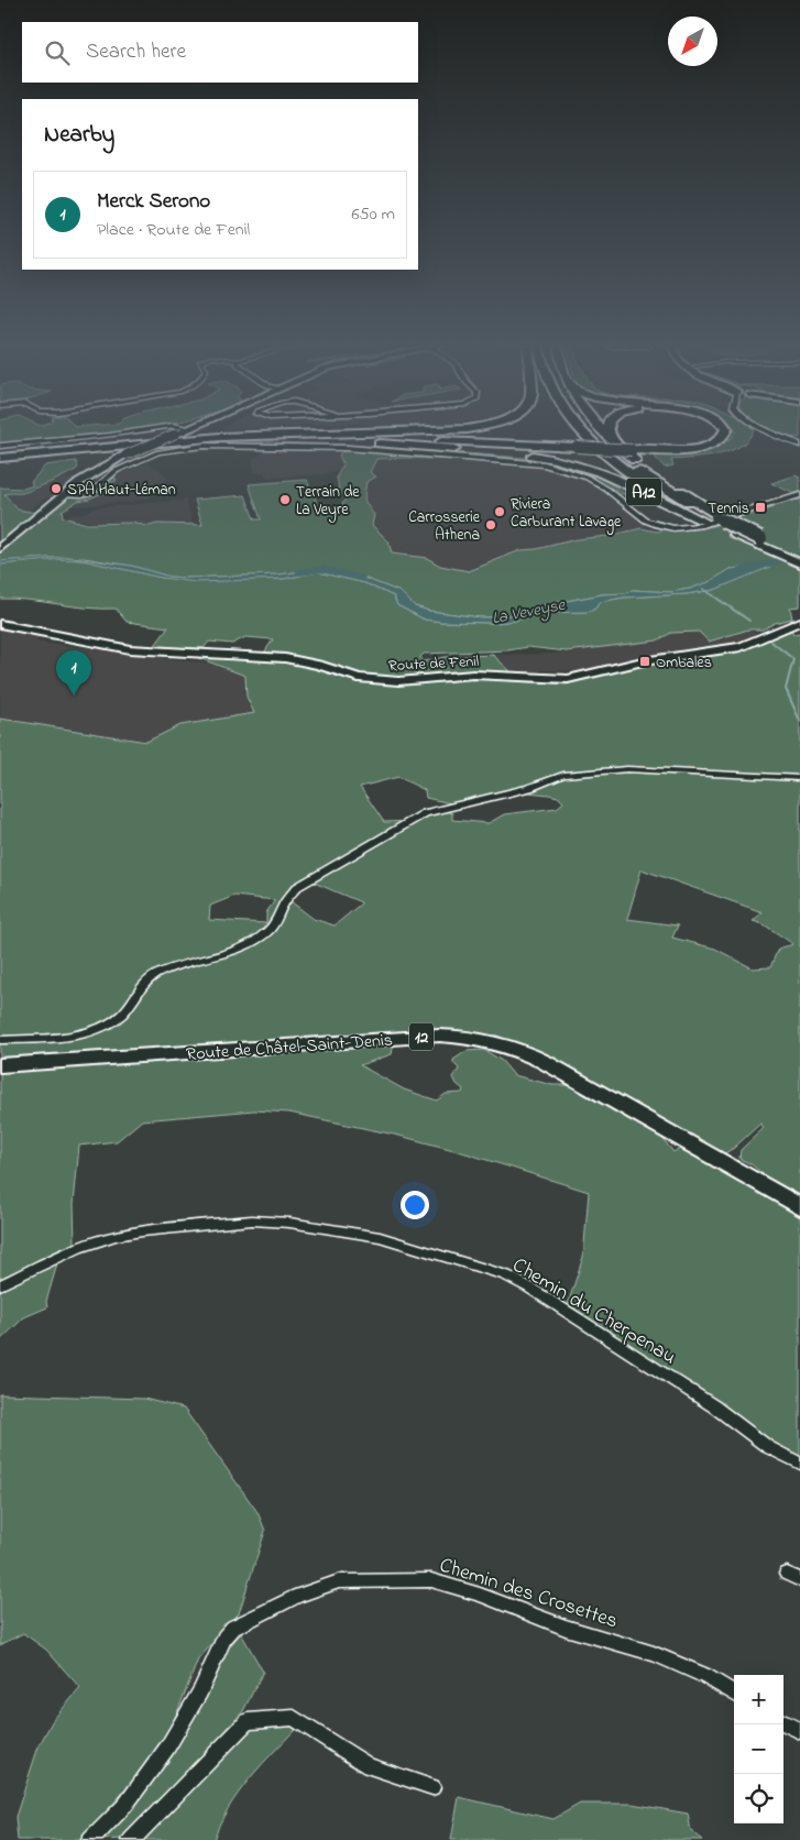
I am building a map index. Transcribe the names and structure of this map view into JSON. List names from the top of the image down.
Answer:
{
  "streets": {
    "highway": ["A12"],
    "main road": ["12", "Route de Châtel-Saint-Denis"],
    "street": ["Route de Fenil", "Chemin du Cherpenau", "Chemin des Crosettes"]
  },
  "water": ["La Veveyse"],
  "places": {
    "other": [
      "SPA Haut-Léman",
      "Terrain de La Veyre",
      "Riviera Carburant Lavage",
      "Carrosserie Athena"
    ],
    "transit": ["Tennis", "Ombales"]
  },
  "north": "bottom left",
  "page": {
    "search": "Search here",
    "heading": "Nearby",
    "list": [
      {
        "mark": "1",
        "name": "Merck Serono",
        "note": "Place · Route de Fenil",
        "value": "650 m"
      }
    ],
    "pins": "1",
    "map_buttons": ["+", "−"]
  }
}
